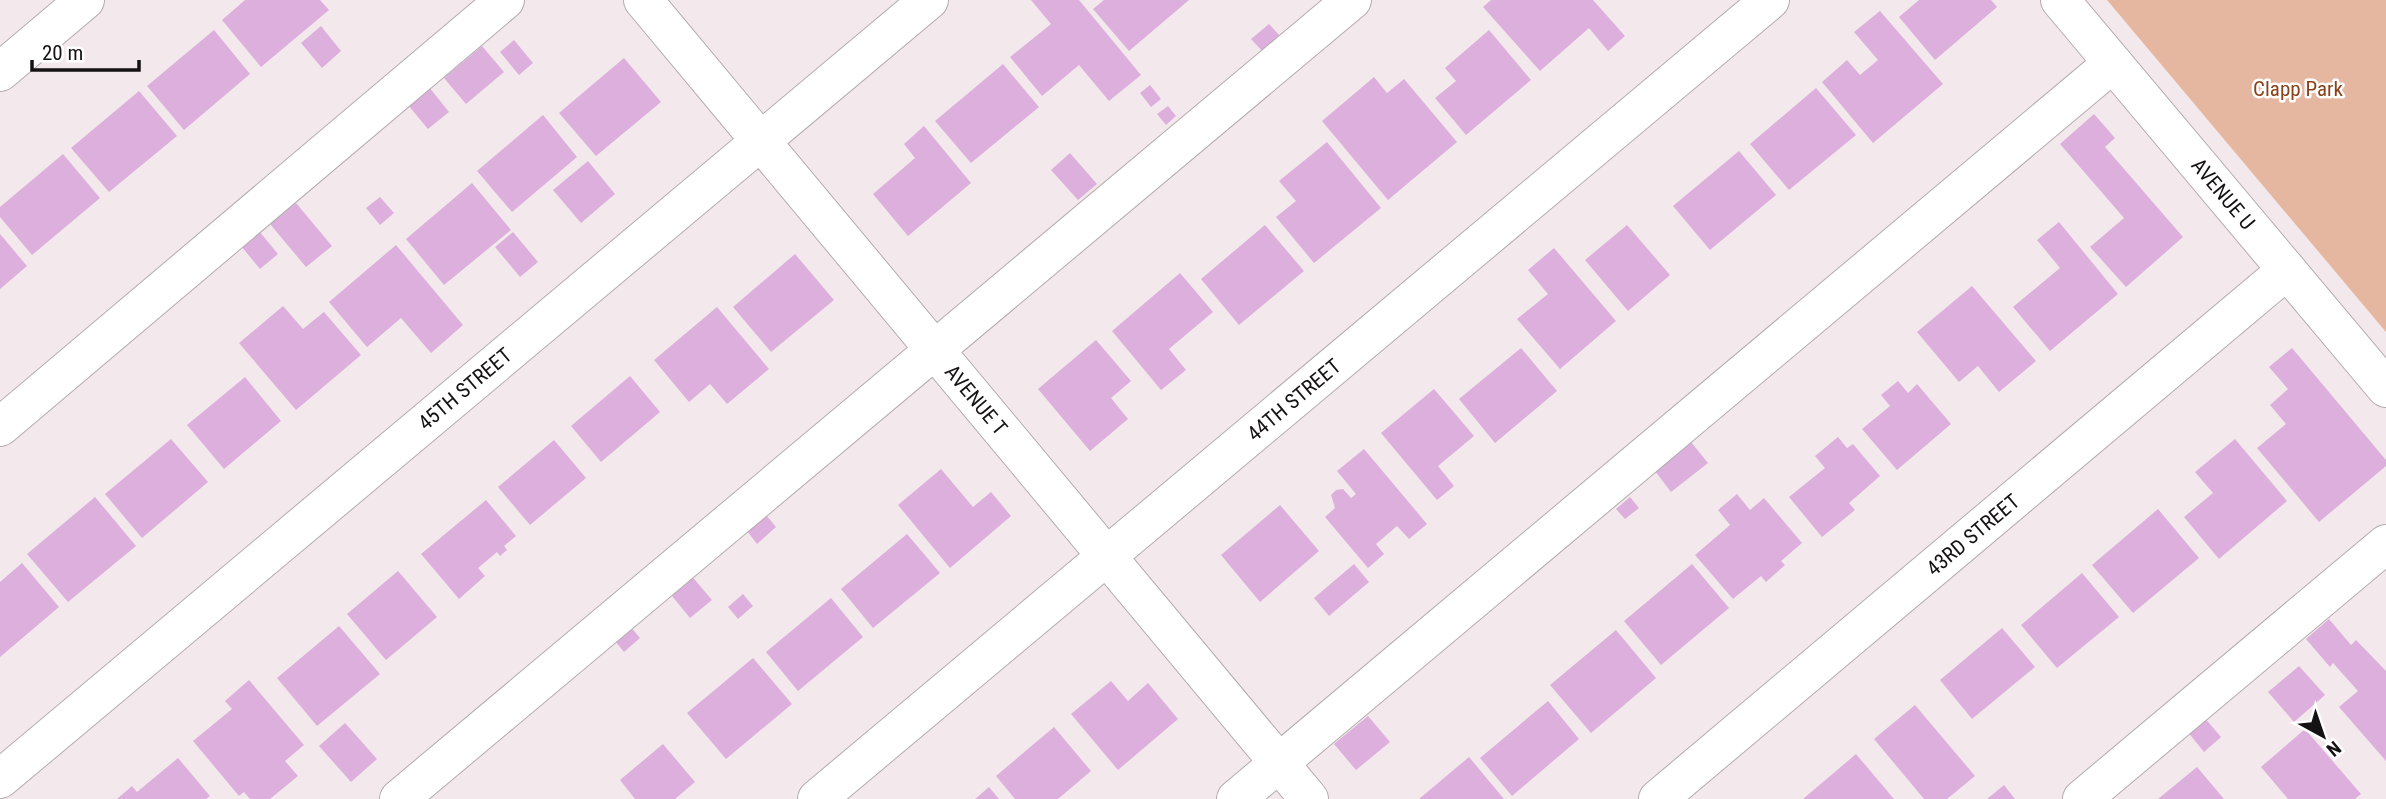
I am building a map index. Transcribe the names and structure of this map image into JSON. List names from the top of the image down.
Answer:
{
  "streets": {
    "street": [
      "AVENUE U",
      "45TH STREET",
      "AVENUE T",
      "44TH STREET",
      "43RD STREET"
    ]
  },
  "crossings": [
    ["AVENUE U", "43RD STREET"],
    ["45TH STREET", "AVENUE T"],
    ["AVENUE T", "44TH STREET"]
  ],
  "parks": ["Clapp Park"],
  "scale_bar": "20 m",
  "north": "bottom right"
}
